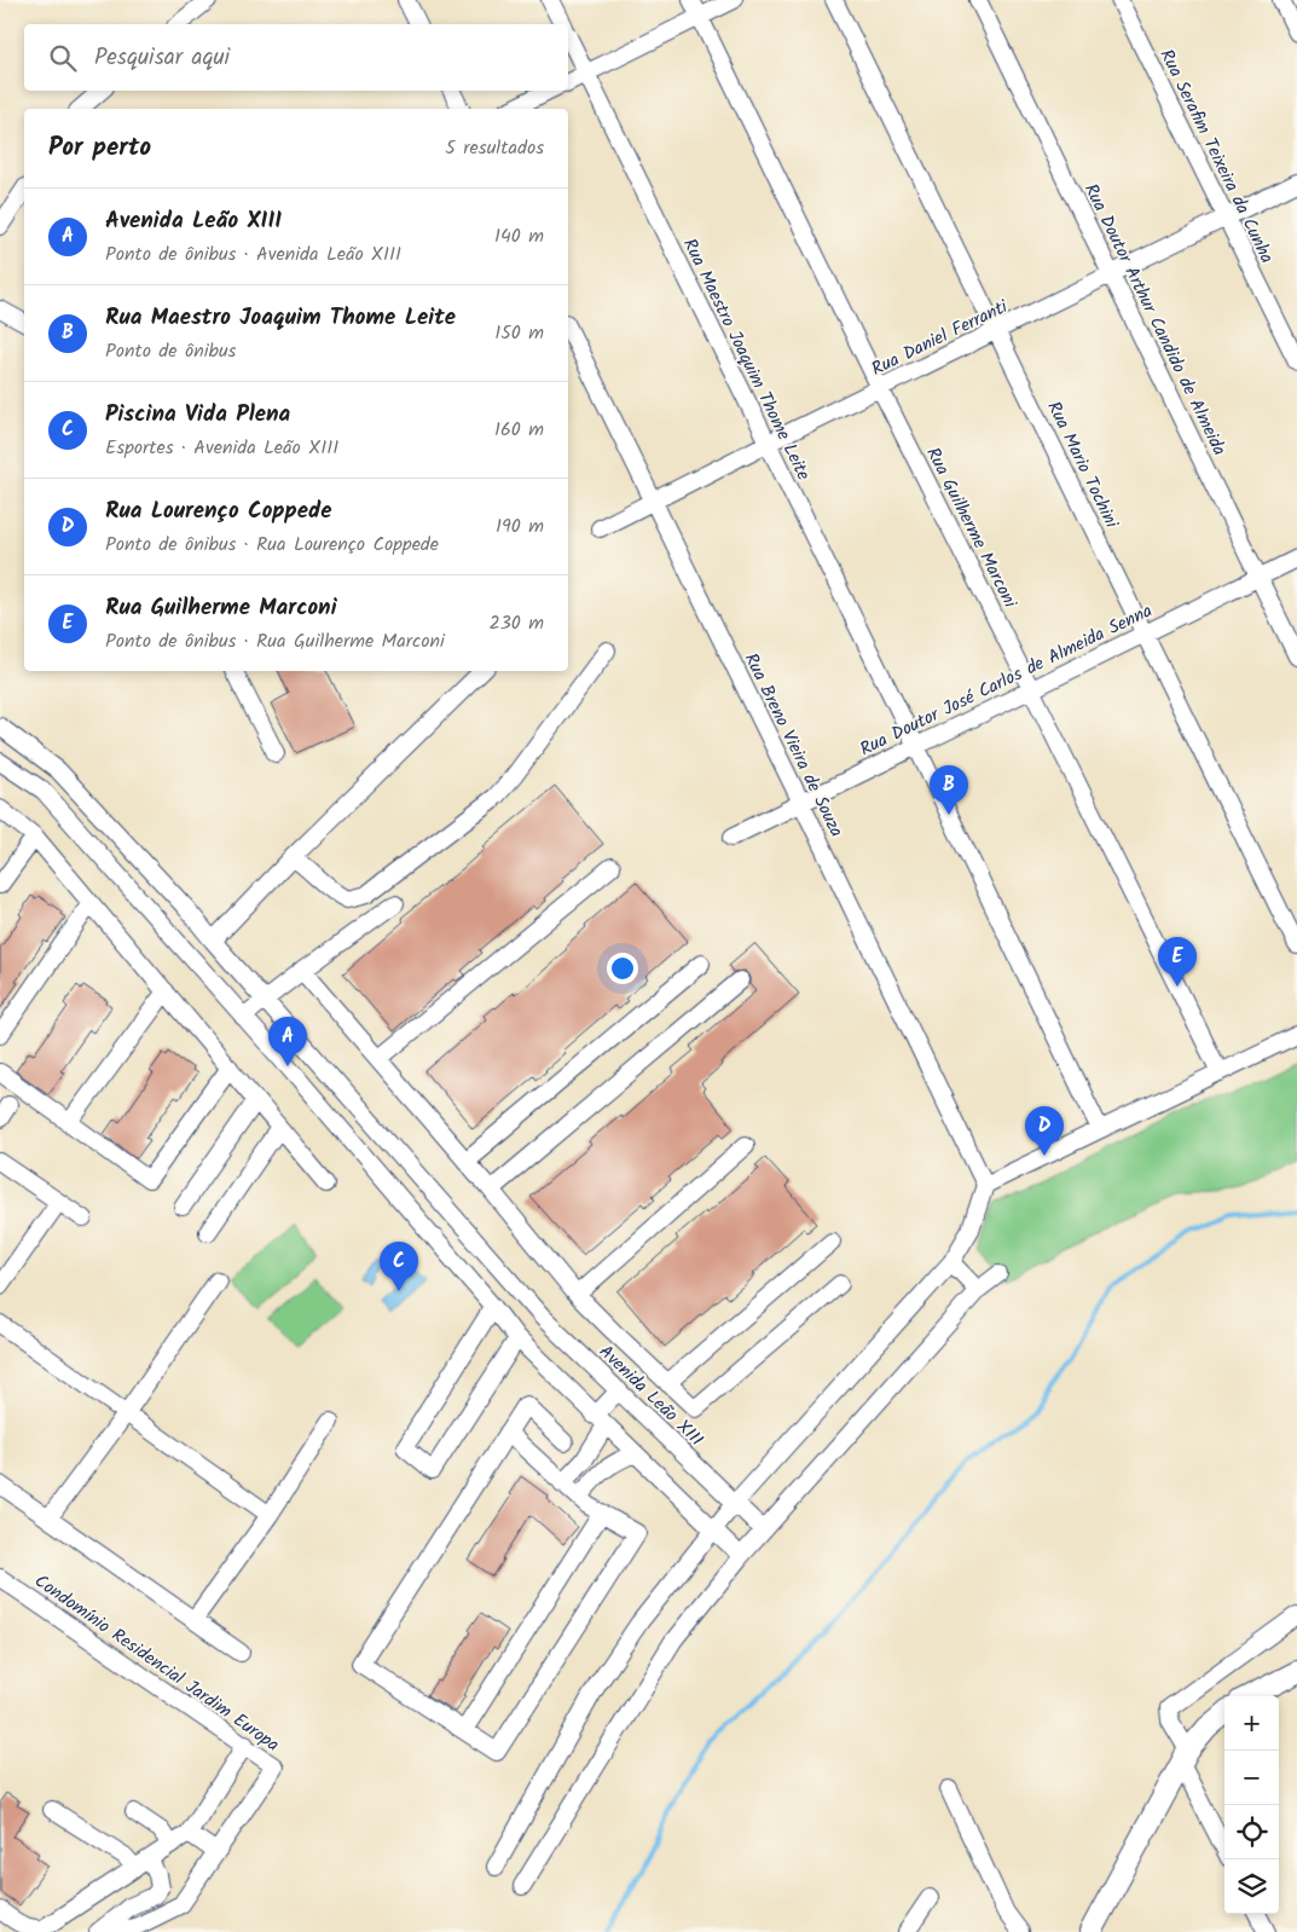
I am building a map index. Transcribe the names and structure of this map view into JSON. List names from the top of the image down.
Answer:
{
  "streets": {
    "street": [
      "Rua Serafim Teixeira da Cunha",
      "Rua Doutor Arthur Candido de Almeida",
      "Rua Daniel Ferranti",
      "Rua Maestro Joaquim Thome Leite",
      "Rua Mario Tochini",
      "Rua Guilherme Marconi",
      "Rua Doutor José Carlos de Almeida Senna",
      "Rua Breno Vieira de Souza",
      "Avenida Leão XIII",
      "Condomínio Residencial Jardim Europa"
    ]
  },
  "crossings": [
    ["Rua Serafim Teixeira da Cunha", "Rua Daniel Ferranti"],
    ["Rua Doutor Arthur Candido de Almeida", "Rua Daniel Ferranti"],
    ["Rua Doutor Arthur Candido de Almeida", "Rua Doutor José Carlos de Almeida Senna"],
    ["Rua Daniel Ferranti", "Rua Maestro Joaquim Thome Leite"],
    ["Rua Daniel Ferranti", "Rua Mario Tochini"],
    ["Rua Daniel Ferranti", "Rua Guilherme Marconi"],
    ["Rua Daniel Ferranti", "Rua Breno Vieira de Souza"],
    ["Rua Maestro Joaquim Thome Leite", "Rua Doutor José Carlos de Almeida Senna"],
    ["Rua Mario Tochini", "Rua Doutor José Carlos de Almeida Senna"],
    ["Rua Guilherme Marconi", "Rua Doutor José Carlos de Almeida Senna"],
    ["Rua Doutor José Carlos de Almeida Senna", "Rua Breno Vieira de Souza"]
  ],
  "page": {
    "search": "Pesquisar aqui",
    "heading": ["Por perto", "5 resultados"],
    "list": [
      {
        "mark": "A",
        "name": "Avenida Leão XIII",
        "note": "Ponto de ônibus · Avenida Leão XIII",
        "value": "140 m"
      },
      {
        "mark": "B",
        "name": "Rua Maestro Joaquim Thome Leite",
        "note": "Ponto de ônibus",
        "value": "150 m"
      },
      {
        "mark": "C",
        "name": "Piscina Vida Plena",
        "note": "Esportes · Avenida Leão XIII",
        "value": "160 m"
      },
      {
        "mark": "D",
        "name": "Rua Lourenço Coppede",
        "note": "Ponto de ônibus · Rua Lourenço Coppede",
        "value": "190 m"
      },
      {
        "mark": "E",
        "name": "Rua Guilherme Marconi",
        "note": "Ponto de ônibus · Rua Guilherme Marconi",
        "value": "230 m"
      }
    ],
    "pins": [
      "B",
      "E",
      "A",
      "D",
      "C"
    ],
    "map_buttons": ["+", "−"]
  }
}
